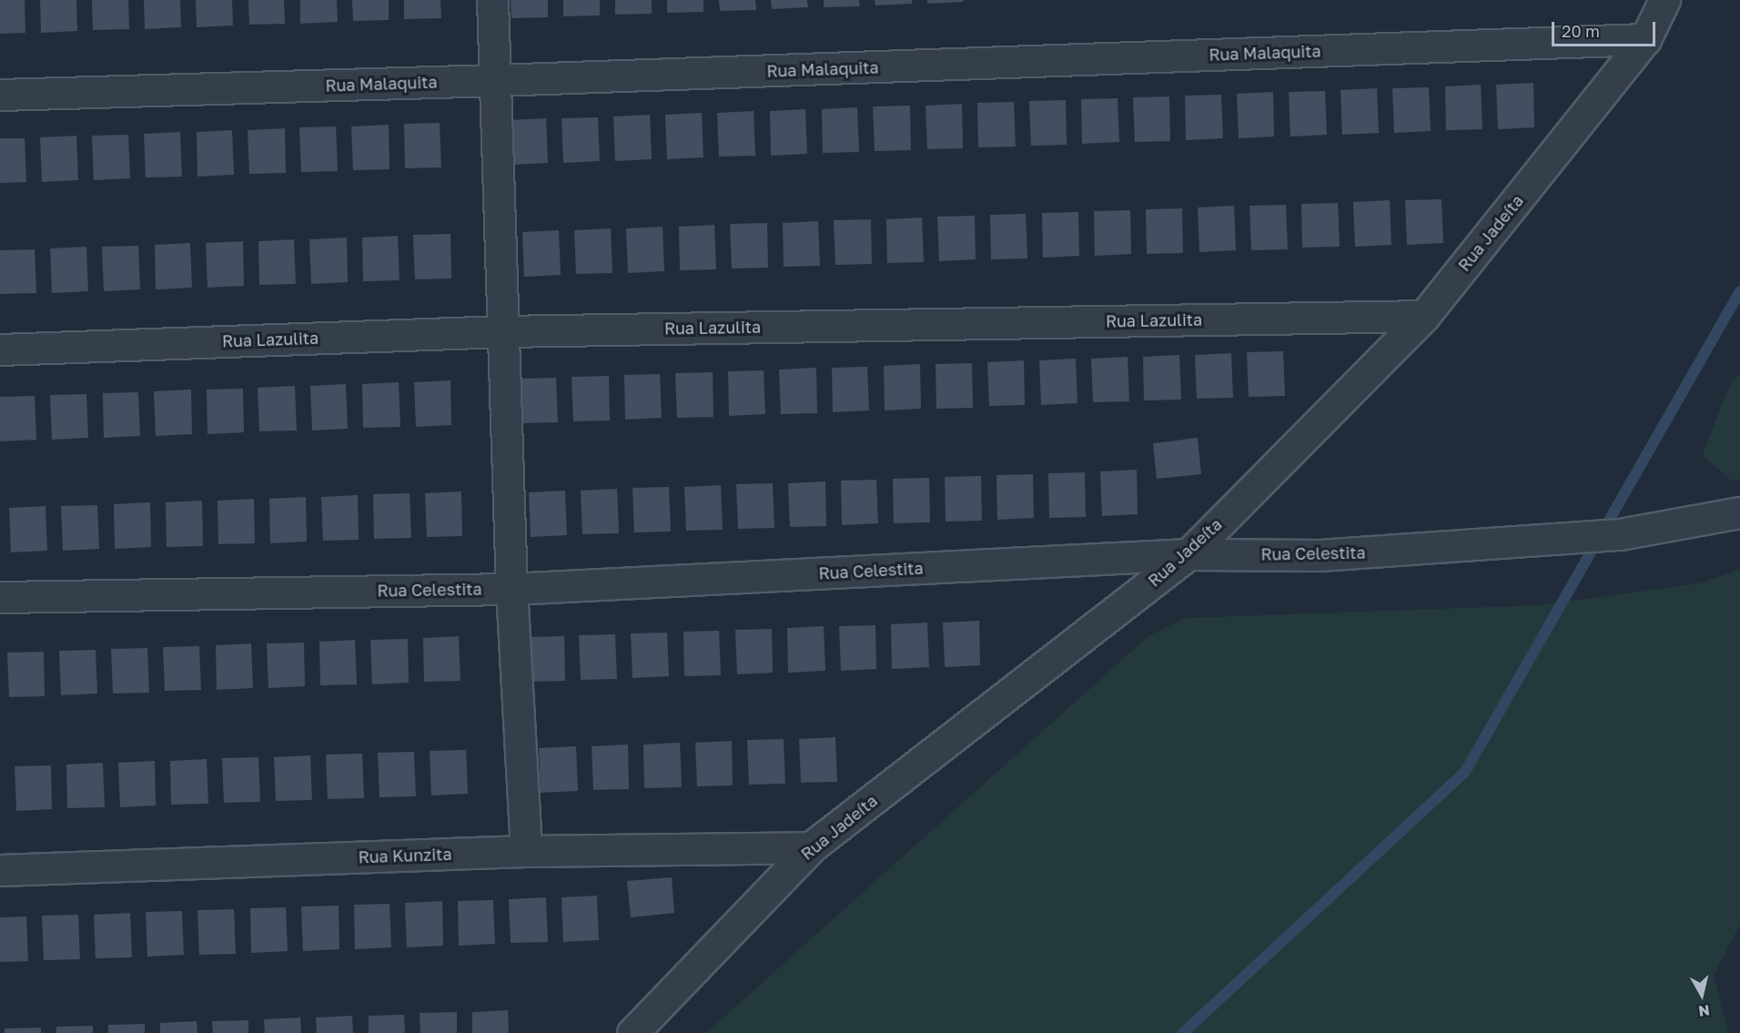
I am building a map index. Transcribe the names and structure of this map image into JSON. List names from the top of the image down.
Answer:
{
  "streets": {
    "street": [
      "Rua Malaquita",
      "Rua Jadeíta",
      "Rua Lazulita",
      "Rua Celestita",
      "Rua Kunzita"
    ]
  },
  "crossings": [
    ["Rua Malaquita", "Rua Jadeíta"],
    ["Rua Jadeíta", "Rua Lazulita"],
    ["Rua Jadeíta", "Rua Celestita"],
    ["Rua Jadeíta", "Rua Kunzita"]
  ],
  "scale_bar": "20 m",
  "north": "bottom"
}
